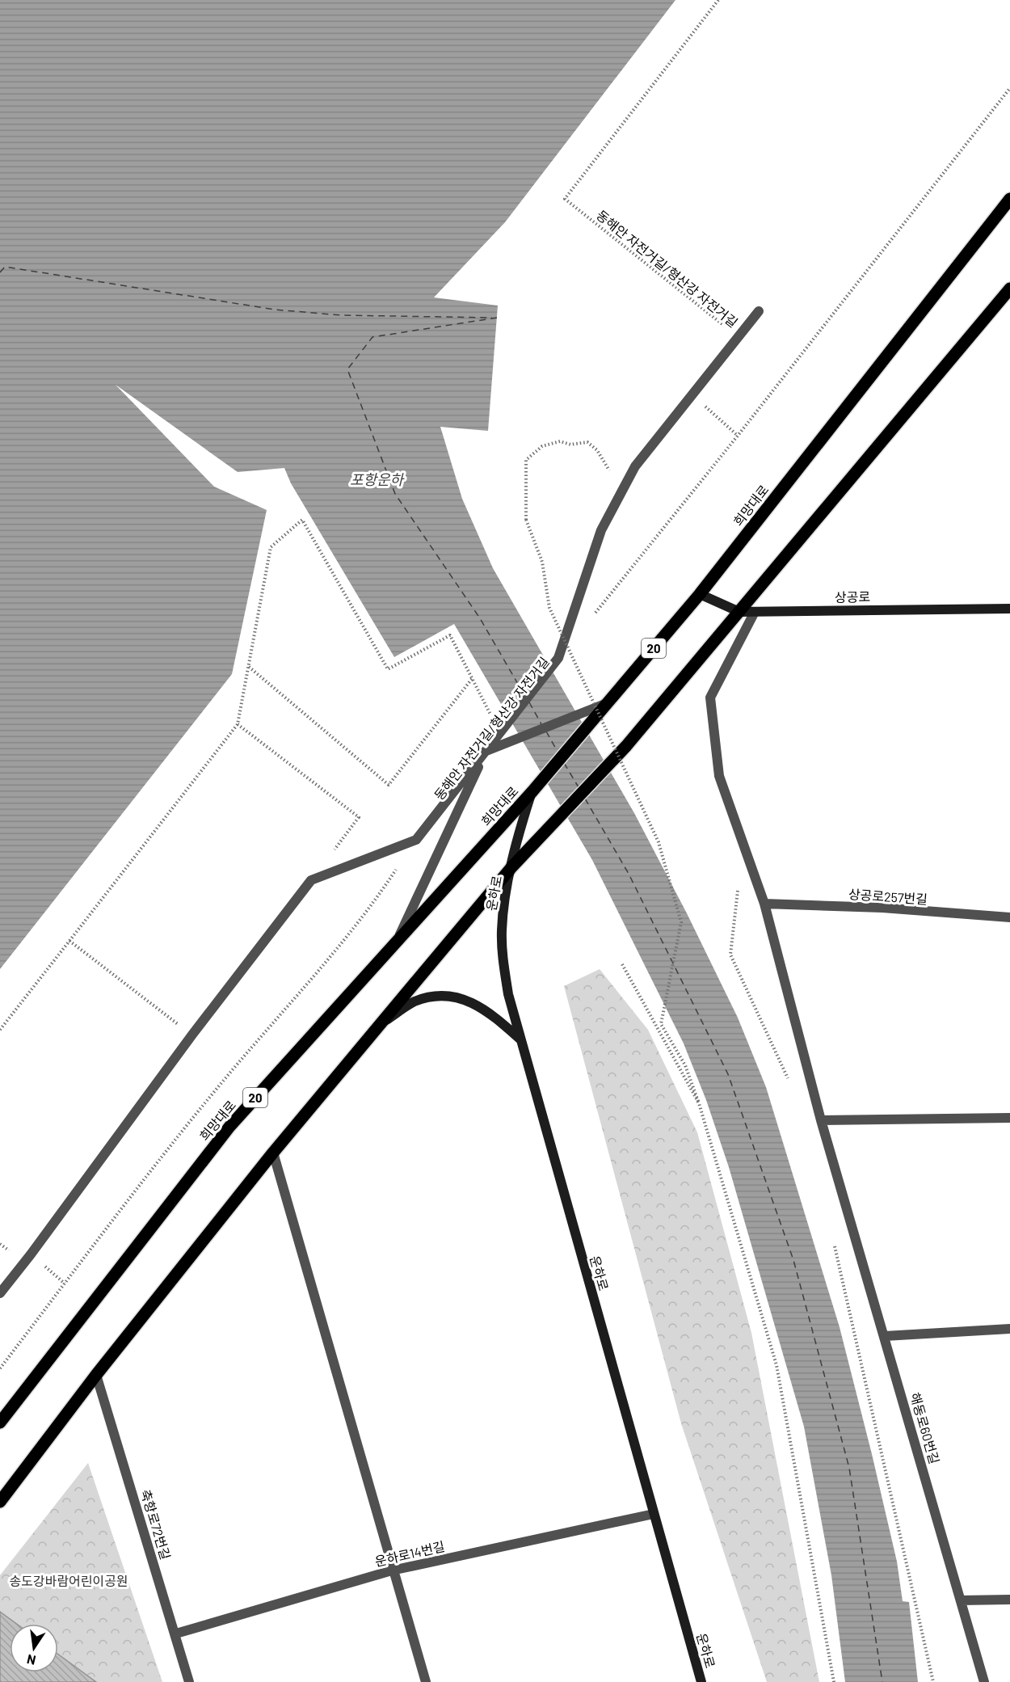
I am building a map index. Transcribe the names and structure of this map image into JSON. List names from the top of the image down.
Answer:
{
  "streets": {
    "main road": ["희망대로", "20"],
    "street": [
      "상공로",
      "운하로",
      "상공로257번길",
      "해동로60번길",
      "축항로72번길",
      "운하로14번길"
    ],
    "path": ["동해안 자전거길/형산강 자전거길"]
  },
  "crossings": [
    ["희망대로", "상공로"],
    ["희망대로", "운하로"],
    ["상공로", "해동로60번길"],
    ["운하로", "운하로14번길"],
    ["상공로257번길", "해동로60번길"],
    ["축항로72번길", "운하로14번길"]
  ],
  "water": ["포항운하"],
  "parks": ["송도강바람어린이공원"],
  "north": "bottom"
}
